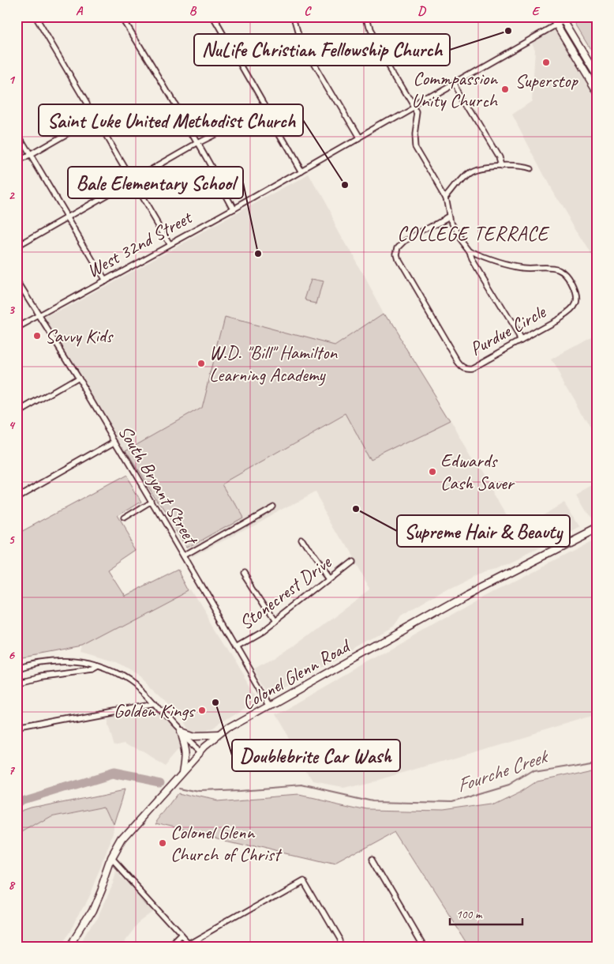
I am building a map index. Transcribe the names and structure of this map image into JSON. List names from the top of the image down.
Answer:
{
  "streets": {
    "main road": ["Colonel Glenn Road"],
    "street": [
      "West 32nd Street",
      "Purdue Circle",
      "South Bryant Street",
      "Stonecrest Drive"
    ]
  },
  "crossings": [
    ["West 32nd Street", "South Bryant Street"],
    ["South Bryant Street", "Stonecrest Drive"],
    ["South Bryant Street", "Colonel Glenn Road"]
  ],
  "districts": ["COLLEGE TERRACE"],
  "water": ["Fourche Creek"],
  "places": [
    "NuLife Christian Fellowship Church",
    "Superstop",
    "Commpassion Unity Church",
    "Saint Luke United Methodist Church",
    "Bale Elementary School",
    "Savvy Kids",
    "W.D. \"Bill\" Hamilton Learning Academy",
    "Edwards Cash Saver",
    "Supreme Hair & Beauty",
    "Doublebrite Car Wash",
    "Golden Kings",
    "Colonel Glenn Church of Christ"
  ],
  "scale_bar": "100 m",
  "grid": {
    "columns": [
      "A",
      "B",
      "C",
      "D",
      "E"
    ],
    "rows": [
      "1",
      "2",
      "3",
      "4",
      "5",
      "6",
      "7",
      "8"
    ]
  }
}
